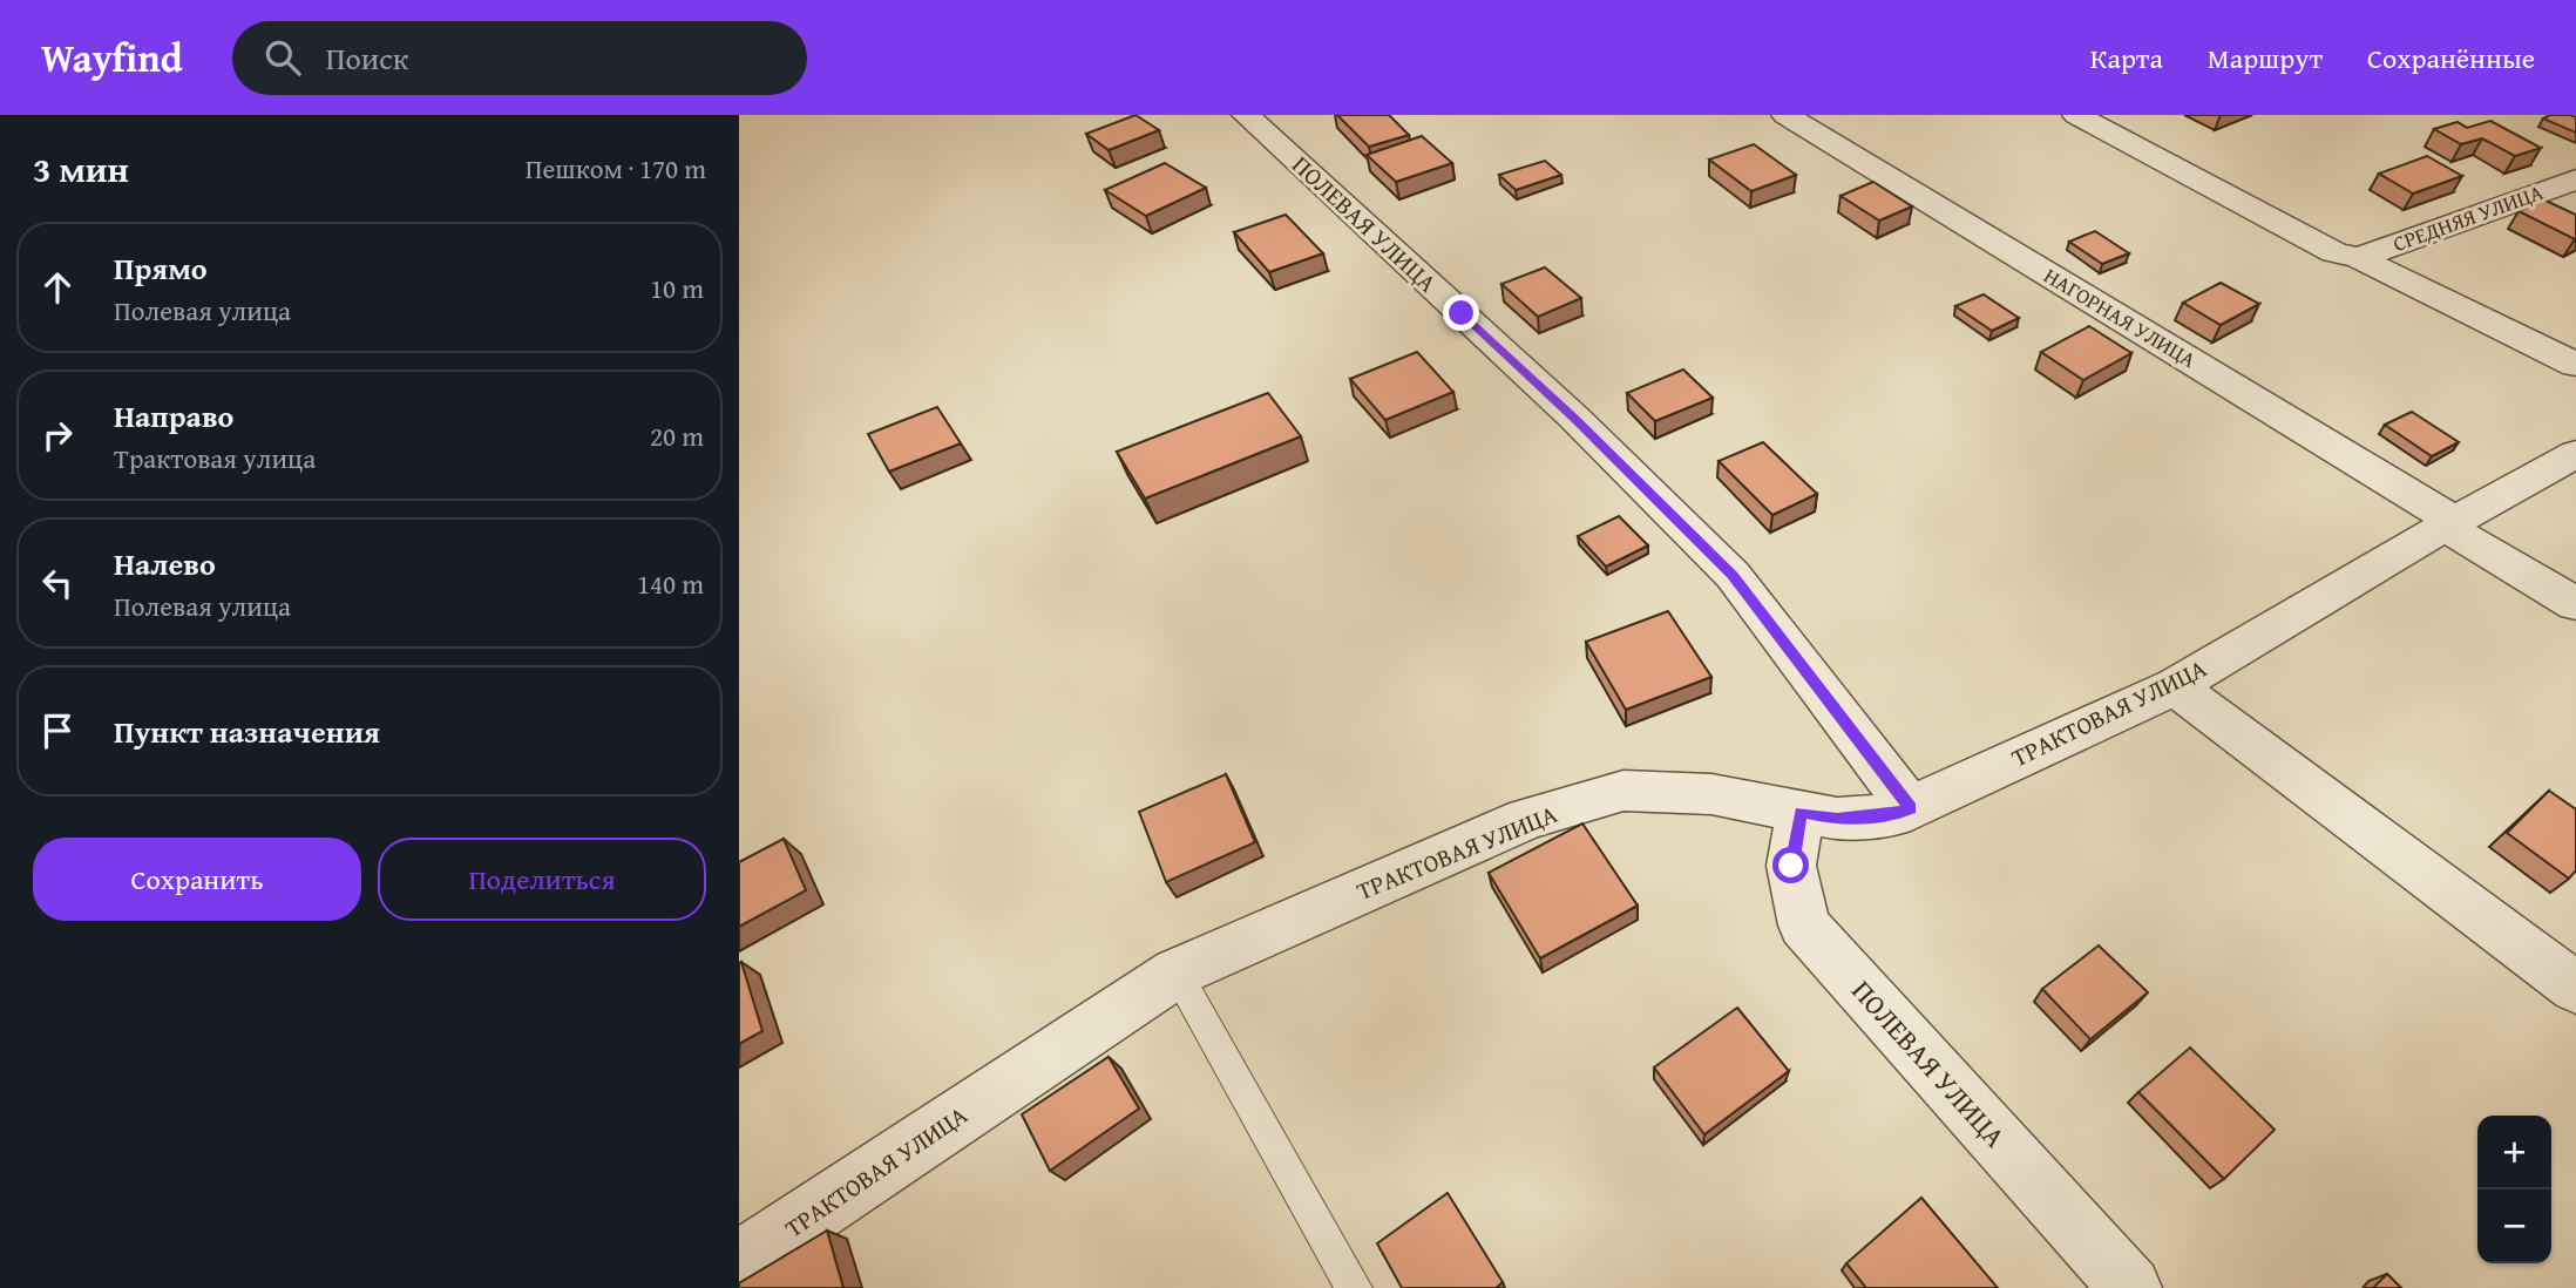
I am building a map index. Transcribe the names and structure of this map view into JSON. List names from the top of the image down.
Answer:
{
  "streets": {
    "street": [
      "СРЕДНЯЯ УЛИЦА",
      "ПОЛЕВАЯ УЛИЦА",
      "НАГОРНАЯ УЛИЦА",
      "ТРАКТОВАЯ УЛИЦА"
    ]
  },
  "crossings": [
    ["ПОЛЕВАЯ УЛИЦА", "ТРАКТОВАЯ УЛИЦА"],
    ["НАГОРНАЯ УЛИЦА", "ТРАКТОВАЯ УЛИЦА"]
  ],
  "page": {
    "header": "Wayfind",
    "search": "Поиск",
    "nav": ["Карта", "Маршрут", "Сохранённые"],
    "heading": ["3 мин", "Пешком · 170 m"],
    "list": [
      ["Прямо", "Полевая улица", "10 m"],
      ["Направо", "Трактовая улица", "20 m"],
      ["Налево", "Полевая улица", "140 m"],
      "Пункт назначения"
    ],
    "buttons": ["Сохранить", "Поделиться"],
    "map_buttons": ["+", "−"]
  }
}
